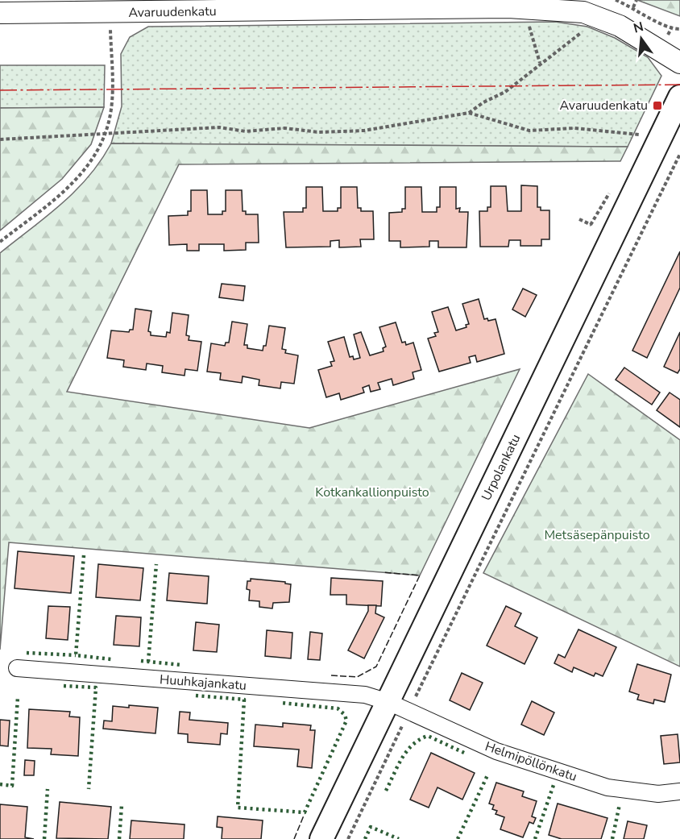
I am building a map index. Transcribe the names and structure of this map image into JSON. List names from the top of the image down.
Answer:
{
  "streets": {
    "main road": ["Urpolankatu"],
    "street": ["Avaruudenkatu", "Huuhkajankatu", "Helmipöllönkatu"]
  },
  "crossings": [
    ["Urpolankatu", "Huuhkajankatu"],
    ["Urpolankatu", "Helmipöllönkatu"],
    ["Huuhkajankatu", "Helmipöllönkatu"]
  ],
  "parks": ["Kotkankallionpuisto", "Metsäsepänpuisto"],
  "places": {
    "transit": ["Avaruudenkatu"]
  },
  "north": "top"
}
